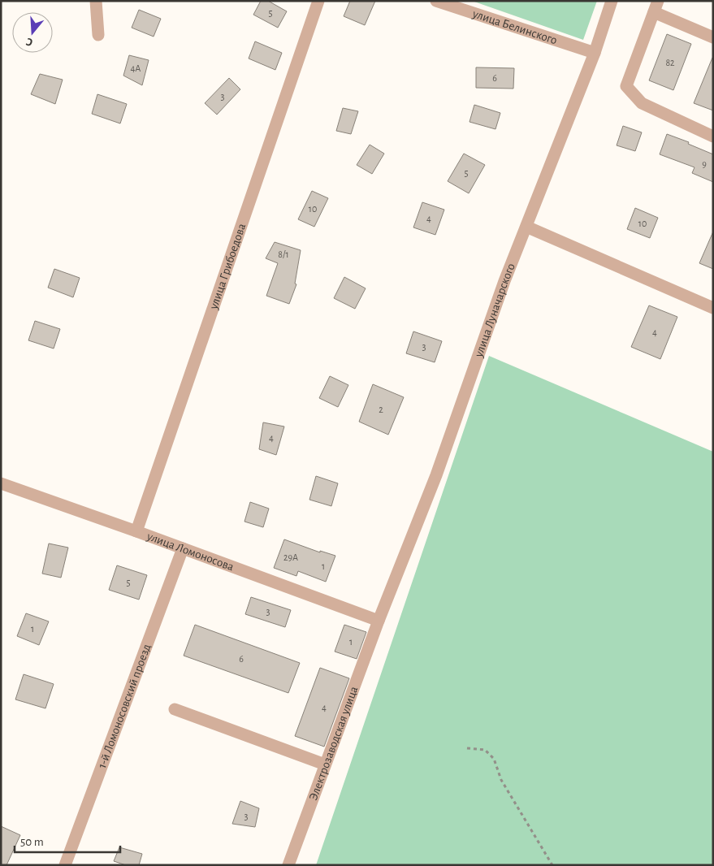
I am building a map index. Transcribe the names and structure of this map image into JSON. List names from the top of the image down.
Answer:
{
  "streets": {
    "street": [
      "улица Белинского",
      "улица Грибоедова",
      "улица Луначарского",
      "улица Ломоносова",
      "1-й Ломоносовский проезд",
      "Электрозаводская улица"
    ]
  },
  "crossings": [
    ["улица Белинского", "улица Луначарского"],
    ["улица Грибоедова", "улица Ломоносова"],
    ["улица Луначарского", "улица Ломоносова"],
    ["улица Луначарского", "Электрозаводская улица"],
    ["улица Ломоносова", "1-й Ломоносовский проезд"],
    ["улица Ломоносова", "Электрозаводская улица"]
  ],
  "house_numbers": [
    "5",
    "82",
    "4А",
    "6",
    "3",
    "9",
    "5",
    "10",
    "4",
    "10",
    "8/1",
    "4",
    "3",
    "2",
    "4",
    "29А",
    "1",
    "5",
    "3",
    "1",
    "1",
    "6",
    "4",
    "3"
  ],
  "scale_bar": "50 m",
  "north": "bottom"
}
